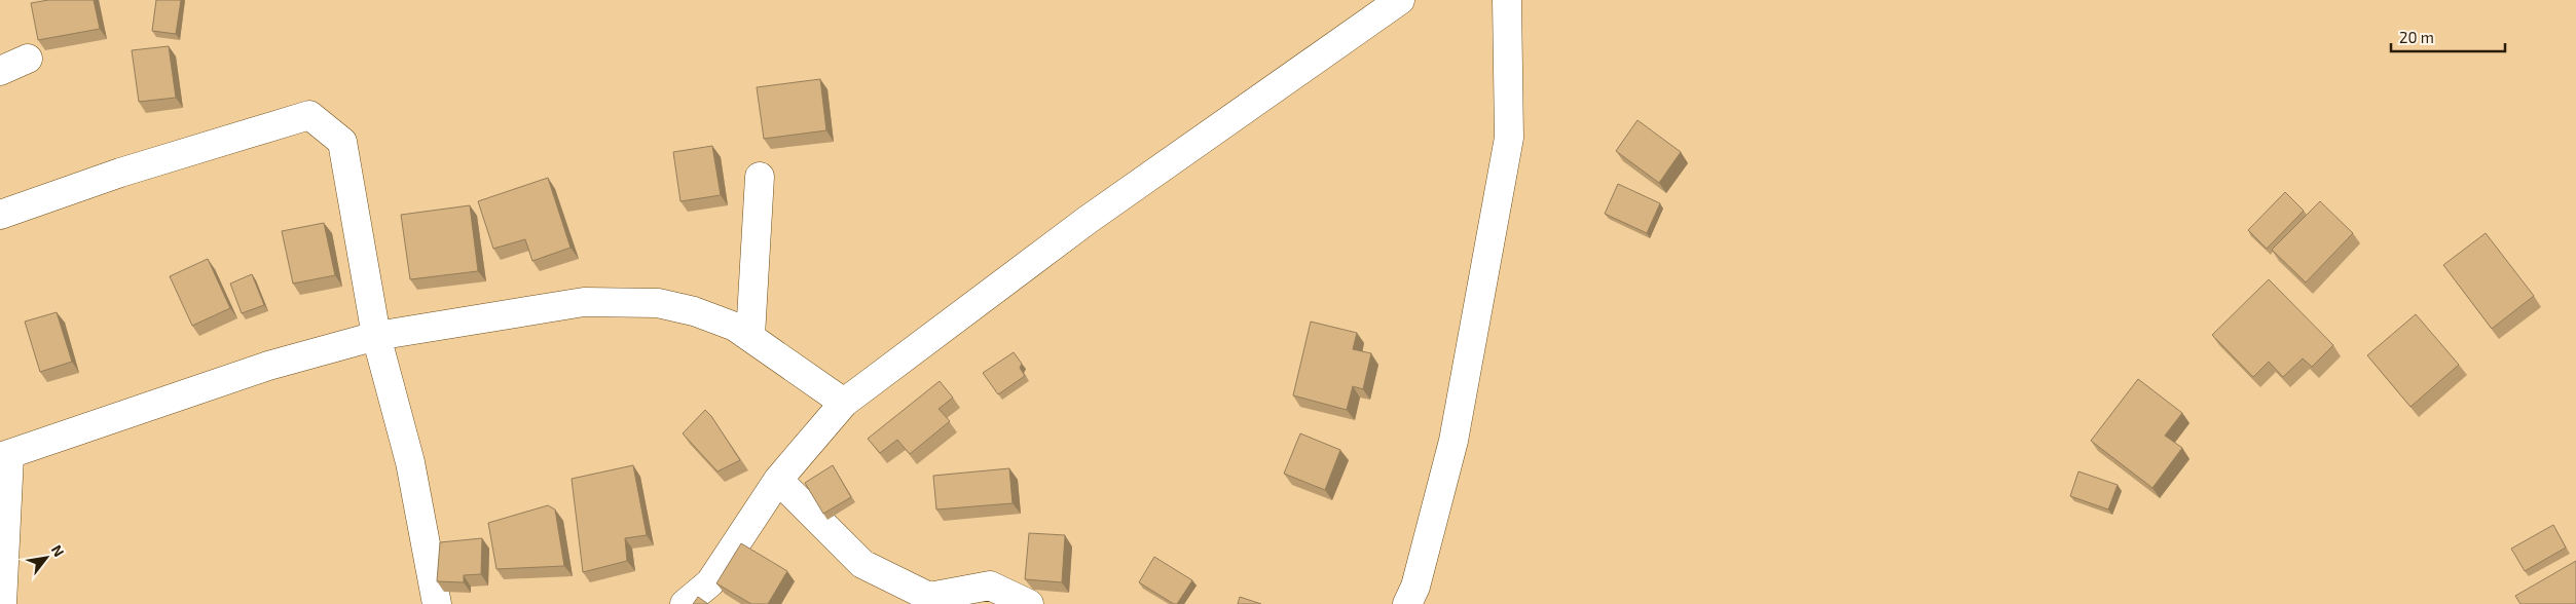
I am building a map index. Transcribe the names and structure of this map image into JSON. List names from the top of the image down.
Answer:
{
  "scale_bar": "20 m",
  "north": "top right"
}
